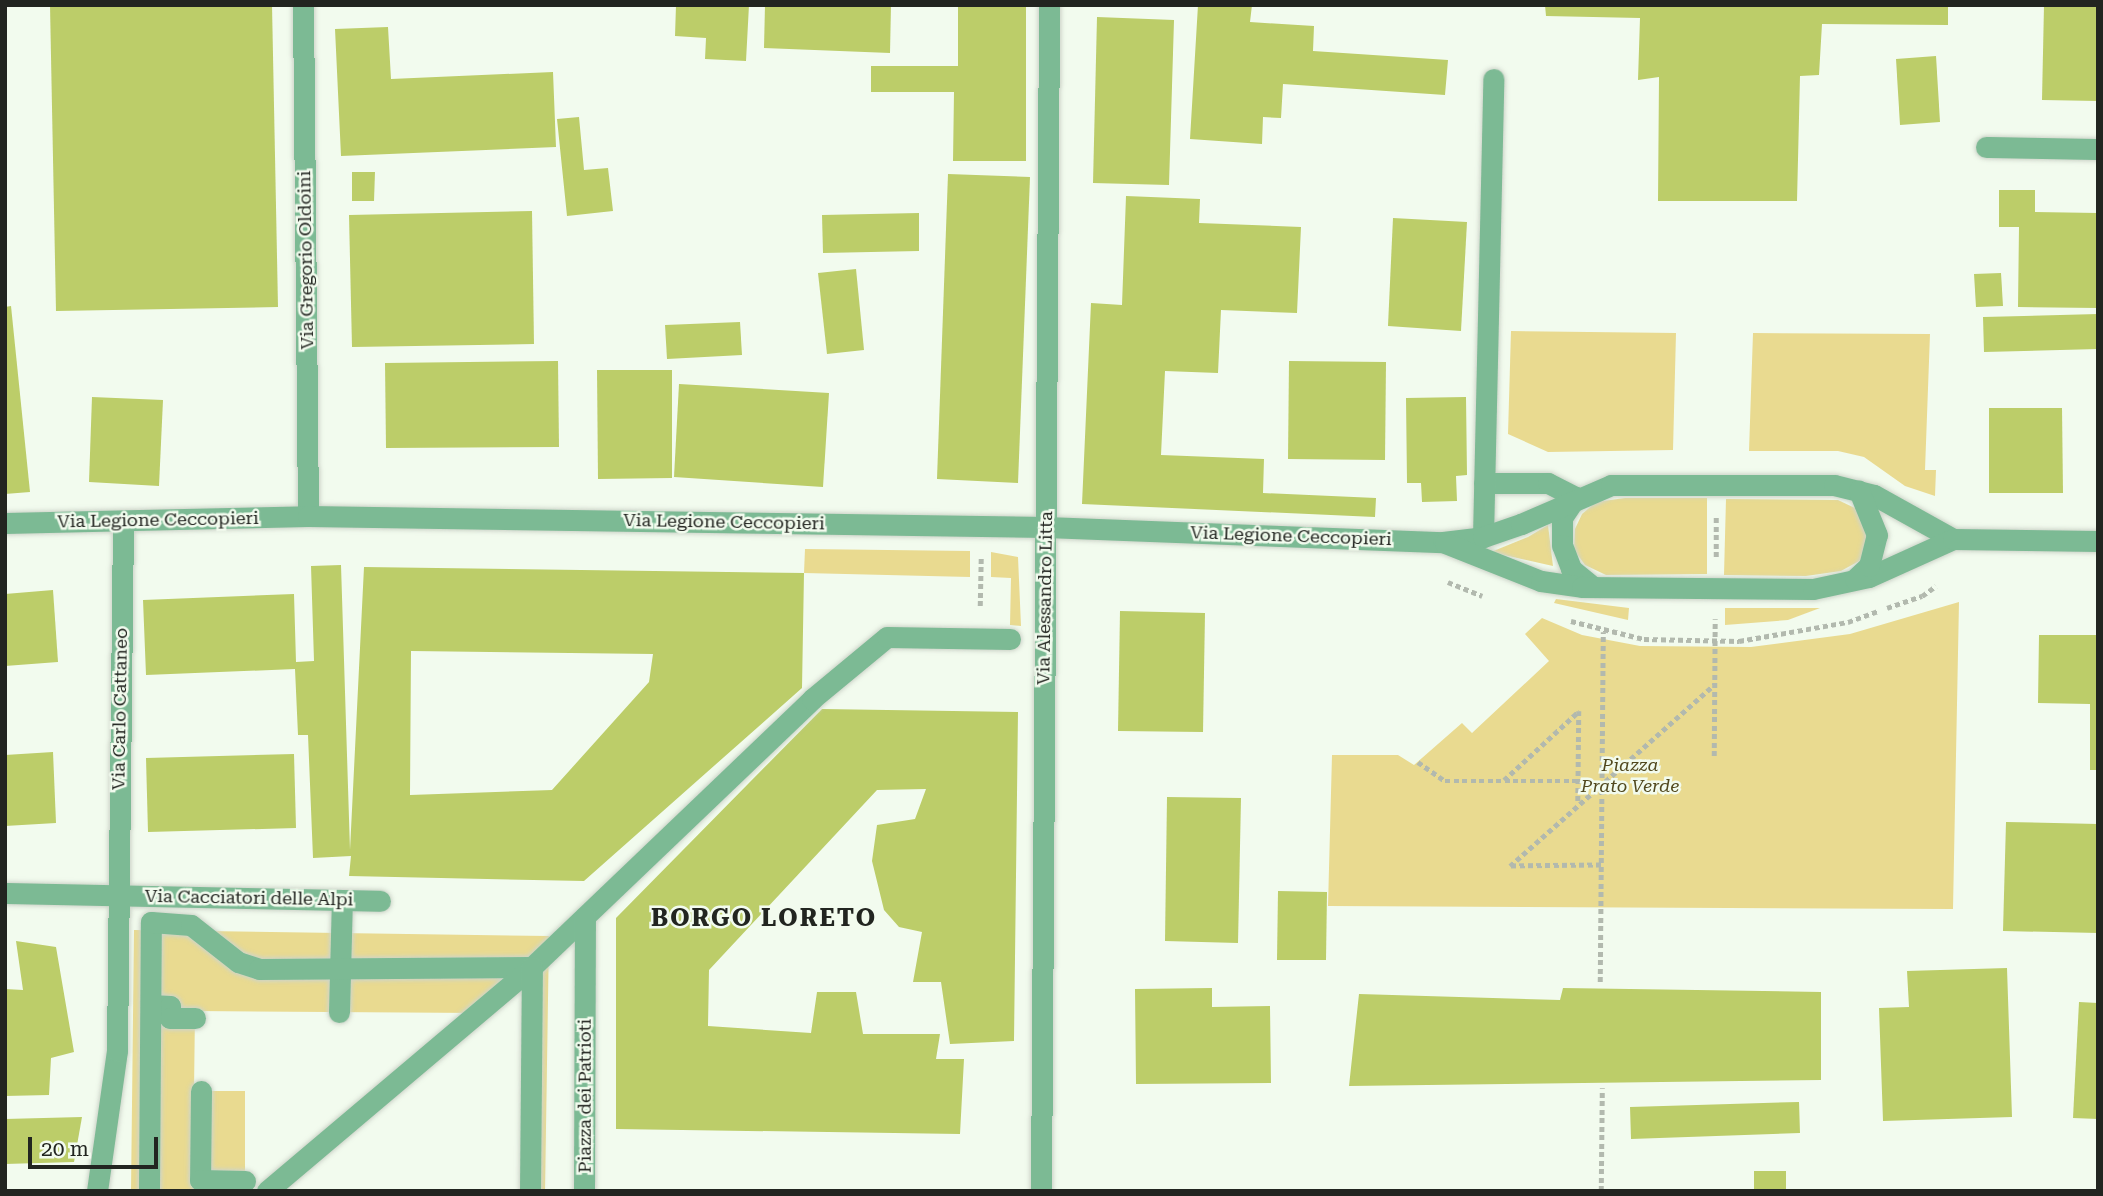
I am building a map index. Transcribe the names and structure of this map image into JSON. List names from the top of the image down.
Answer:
{
  "streets": {
    "street": [
      "Via Gregorio Oldoini",
      "Via Legione Ceccopieri",
      "Via Alessandro Litta",
      "Via Carlo Cattaneo",
      "Via Cacciatori delle Alpi",
      "Piazza dei Patrioti"
    ]
  },
  "crossings": [
    ["Via Gregorio Oldoini", "Via Legione Ceccopieri"],
    ["Via Legione Ceccopieri", "Via Alessandro Litta"],
    ["Via Legione Ceccopieri", "Via Carlo Cattaneo"],
    ["Via Carlo Cattaneo", "Via Cacciatori delle Alpi"]
  ],
  "districts": ["BORGO LORETO"],
  "parks": ["Piazza Prato Verde"],
  "scale_bar": "20 m"
}
